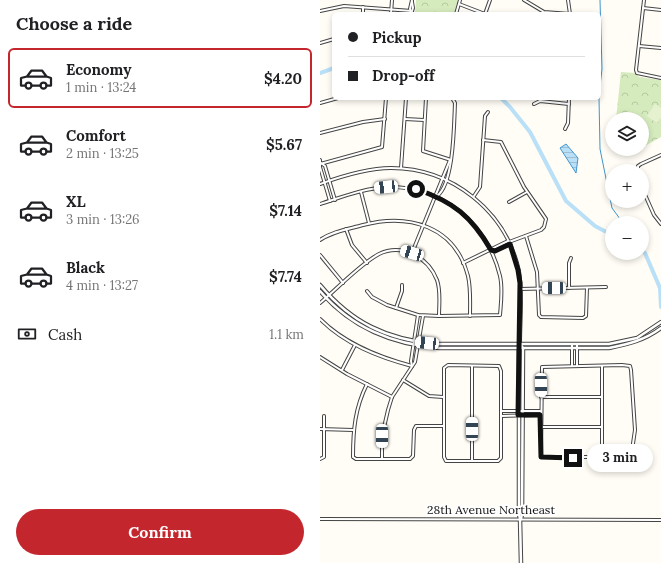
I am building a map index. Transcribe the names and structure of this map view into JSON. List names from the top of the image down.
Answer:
{
  "streets": {
    "street": ["28th Avenue Northeast"]
  },
  "page": {
    "heading": "Choose a ride",
    "banner": ["Pickup", "Drop-off"],
    "list": [
      {
        "name": "Economy",
        "note": "1 min · 13:24",
        "value": "$4.20"
      },
      {
        "name": "Comfort",
        "note": "2 min · 13:25",
        "value": "$5.67"
      },
      {
        "name": "XL",
        "note": "3 min · 13:26",
        "value": "$7.14"
      },
      {
        "name": "Black",
        "note": "4 min · 13:27",
        "value": "$7.74"
      }
    ],
    "map_buttons": ["+", "−"],
    "pay": ["Cash", "1.1 km"],
    "bubble": "3 min",
    "buttons": "Confirm"
  }
}
